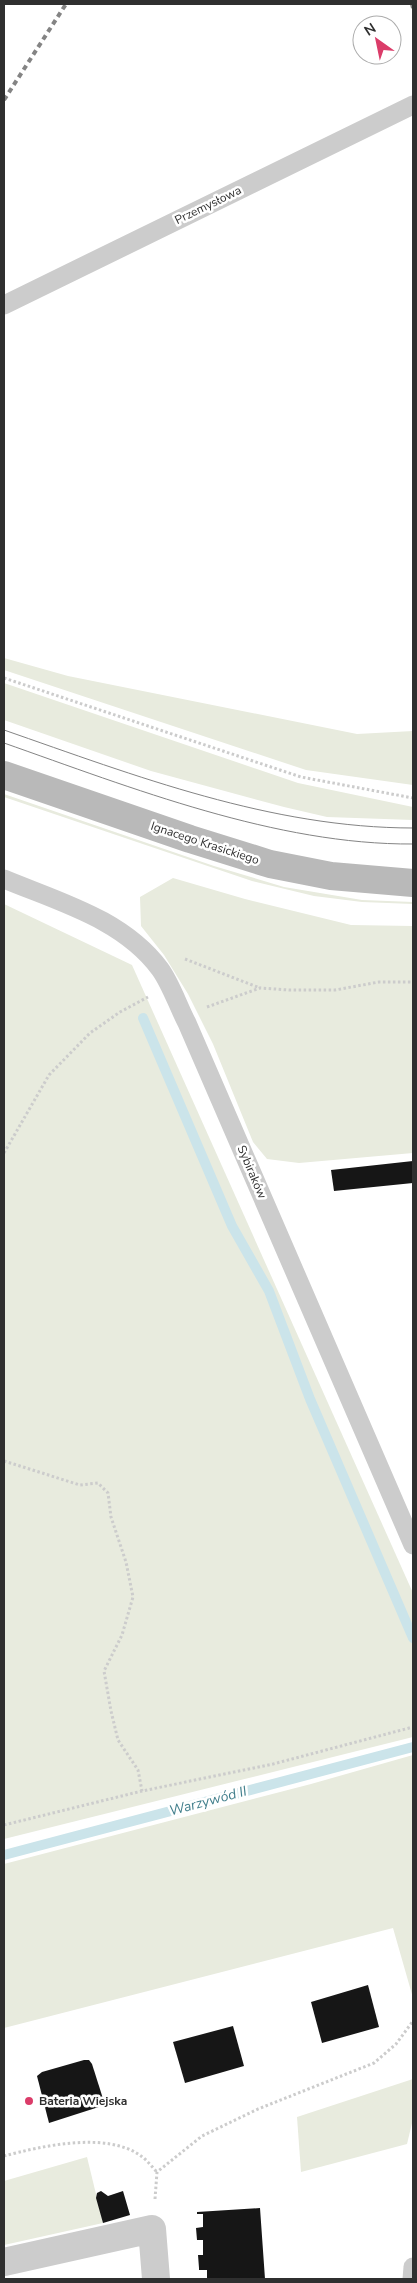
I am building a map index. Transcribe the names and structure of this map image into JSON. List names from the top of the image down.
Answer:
{
  "streets": {
    "street": ["Ignacego Krasickiego"],
    "lane": ["Przemysłowa", "Sybiraków"]
  },
  "water": ["Warzywód II"],
  "places": ["Bateria Wiejska"],
  "north": "top left"
}
